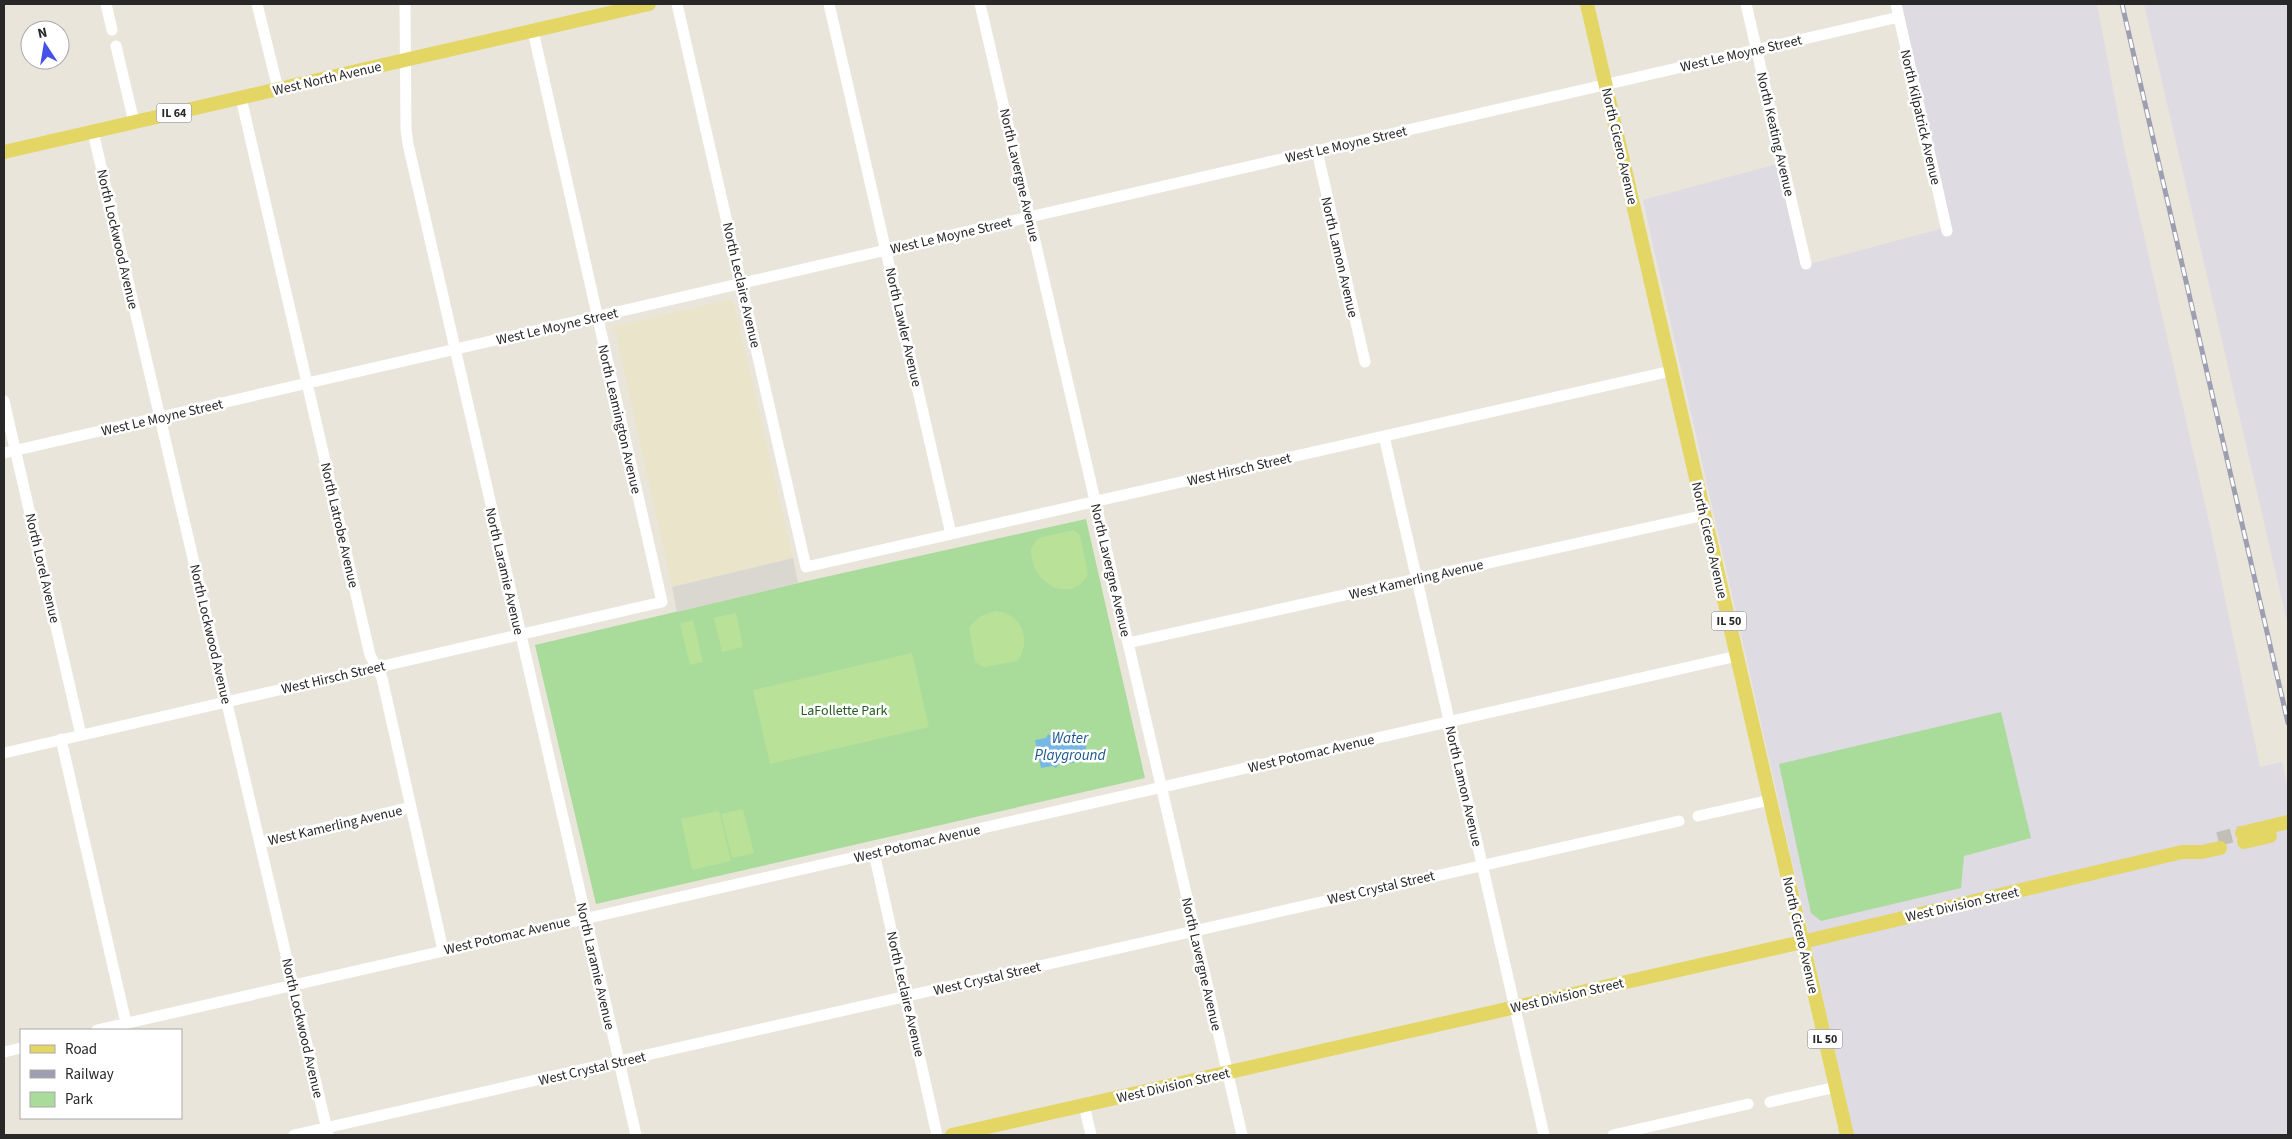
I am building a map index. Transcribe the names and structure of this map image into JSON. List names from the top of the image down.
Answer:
{
  "streets": {
    "main road": [
      "West North Avenue",
      "IL 64",
      "North Cicero Avenue",
      "IL 50",
      "West Division Street"
    ],
    "street": [
      "West Le Moyne Street",
      "North Kilpatrick Avenue",
      "North Keating Avenue",
      "North Lavergne Avenue",
      "North Lockwood Avenue",
      "North Lamon Avenue",
      "North Leclaire Avenue",
      "North Lawler Avenue",
      "North Leamington Avenue",
      "West Hirsch Street",
      "North Latrobe Avenue",
      "North Lorel Avenue",
      "North Laramie Avenue",
      "West Kamerling Avenue",
      "West Potomac Avenue",
      "West Crystal Street"
    ]
  },
  "crossings": [
    ["West Le Moyne Street", "North Kilpatrick Avenue"],
    ["West Le Moyne Street", "North Keating Avenue"],
    ["West Le Moyne Street", "North Cicero Avenue"],
    ["West Le Moyne Street", "North Lavergne Avenue"],
    ["West Le Moyne Street", "North Lockwood Avenue"],
    ["West Le Moyne Street", "North Lamon Avenue"],
    ["West Le Moyne Street", "North Leclaire Avenue"],
    ["West Le Moyne Street", "North Lawler Avenue"],
    ["West Le Moyne Street", "North Leamington Avenue"],
    ["West Le Moyne Street", "North Latrobe Avenue"],
    ["West Le Moyne Street", "North Lorel Avenue"],
    ["West Le Moyne Street", "North Laramie Avenue"],
    ["West North Avenue", "North Lockwood Avenue"],
    ["West North Avenue", "North Leamington Avenue"],
    ["West North Avenue", "North Latrobe Avenue"],
    ["West North Avenue", "North Laramie Avenue"],
    ["North Cicero Avenue", "West Hirsch Street"],
    ["North Cicero Avenue", "West Kamerling Avenue"],
    ["North Cicero Avenue", "West Potomac Avenue"],
    ["North Cicero Avenue", "West Division Street"],
    ["North Lavergne Avenue", "West Hirsch Street"],
    ["North Lavergne Avenue", "West Kamerling Avenue"],
    ["North Lavergne Avenue", "West Potomac Avenue"],
    ["North Lavergne Avenue", "West Crystal Street"],
    ["North Lavergne Avenue", "West Division Street"],
    ["North Lockwood Avenue", "West Hirsch Street"],
    ["North Lockwood Avenue", "West Kamerling Avenue"],
    ["North Lockwood Avenue", "West Potomac Avenue"],
    ["North Lockwood Avenue", "West Crystal Street"],
    ["North Lamon Avenue", "West Hirsch Street"],
    ["North Lamon Avenue", "West Kamerling Avenue"],
    ["North Lamon Avenue", "West Potomac Avenue"],
    ["North Lamon Avenue", "West Crystal Street"],
    ["North Lamon Avenue", "West Division Street"],
    ["North Leclaire Avenue", "West Hirsch Street"],
    ["North Leclaire Avenue", "West Potomac Avenue"],
    ["North Leclaire Avenue", "West Crystal Street"],
    ["North Lawler Avenue", "West Hirsch Street"],
    ["North Leamington Avenue", "West Hirsch Street"],
    ["West Hirsch Street", "North Latrobe Avenue"],
    ["West Hirsch Street", "North Lorel Avenue"],
    ["West Hirsch Street", "North Laramie Avenue"],
    ["North Latrobe Avenue", "West Kamerling Avenue"],
    ["North Latrobe Avenue", "West Potomac Avenue"],
    ["North Laramie Avenue", "West Potomac Avenue"],
    ["North Laramie Avenue", "West Crystal Street"]
  ],
  "water": ["Water Playground"],
  "parks": ["LaFollette Park"],
  "legend": ["Road", "Railway", "Park"],
  "north": "top"
}
